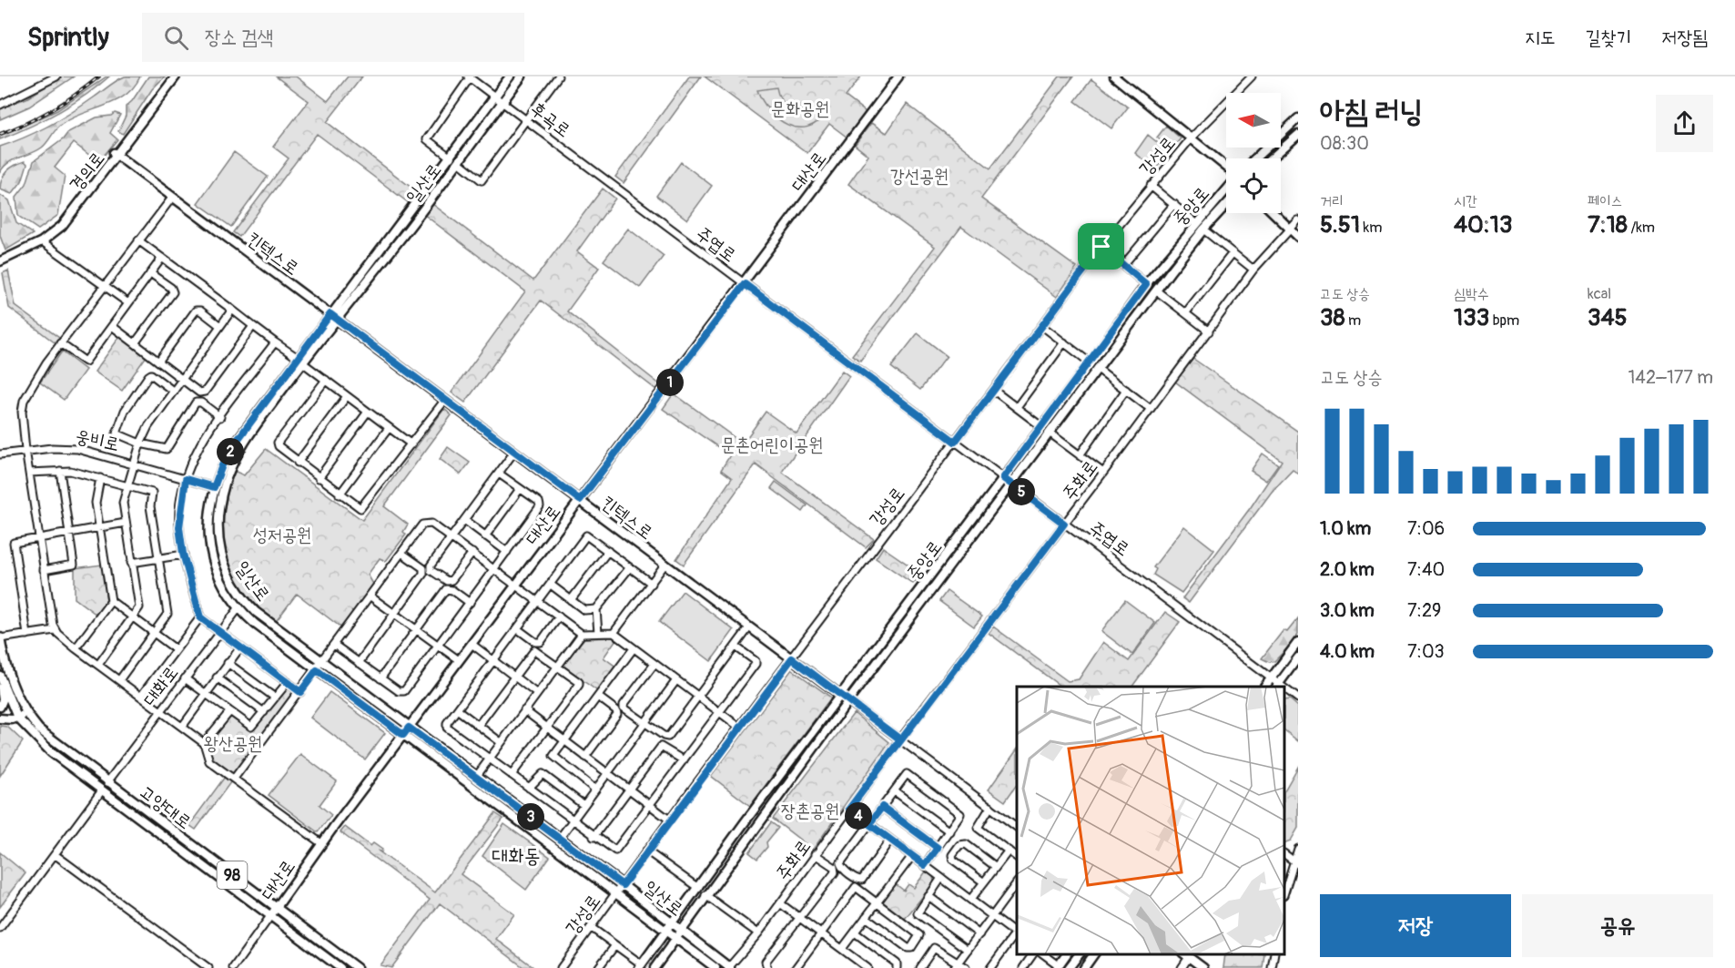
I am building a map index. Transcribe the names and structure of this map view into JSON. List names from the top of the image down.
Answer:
{
  "streets": {
    "main road": [
      "경의로",
      "대산로",
      "일산로",
      "중앙로",
      "킨텍스로",
      "고양대로",
      "98"
    ],
    "street": [
      "후곡로",
      "강성로",
      "주엽로",
      "웅비로",
      "주화로",
      "대화로"
    ]
  },
  "crossings": [
    ["후곡로", "일산로"],
    ["후곡로", "주엽로"],
    ["강성로", "일산로"],
    ["강성로", "중앙로"],
    ["강성로", "주엽로"],
    ["강성로", "킨텍스로"],
    ["경의로", "킨텍스로"],
    ["대산로", "일산로"],
    ["대산로", "주엽로"],
    ["대산로", "킨텍스로"],
    ["대산로", "고양대로"],
    ["일산로", "중앙로"],
    ["일산로", "킨텍스로"],
    ["일산로", "웅비로"],
    ["일산로", "주화로"],
    ["일산로", "대화로"],
    ["중앙로", "주엽로"],
    ["중앙로", "킨텍스로"],
    ["주엽로", "주화로"],
    ["킨텍스로", "주화로"],
    ["대화로", "고양대로"]
  ],
  "districts": ["대화동"],
  "parks": [
    "문화공원",
    "강선공원",
    "문촌어린이공원",
    "성저공원",
    "왕산공원",
    "장촌공원"
  ],
  "north": "left",
  "page": {
    "header": "Sprintly",
    "search": "장소 검색",
    "nav": ["지도", "길찾기", "저장됨"],
    "heading": ["아침 러닝", "08:30"],
    "stats": [
      ["거리", "5.51 km"],
      ["시간", "40:13"],
      ["페이스", "7:18 /km"],
      ["고도 상승", "38 m"],
      ["심박수", "133 bpm"],
      ["kcal", "345"]
    ],
    "chart": ["고도 상승", "142–177 m"],
    "pins": [
      "1",
      "2",
      "5",
      "4",
      "3"
    ],
    "list": [
      {
        "name": "1.0 km",
        "note": "7:06"
      },
      {
        "name": "2.0 km",
        "note": "7:40"
      },
      {
        "name": "3.0 km",
        "note": "7:29"
      },
      {
        "name": "4.0 km",
        "note": "7:03"
      }
    ],
    "buttons": ["저장", "공유"]
  }
}
